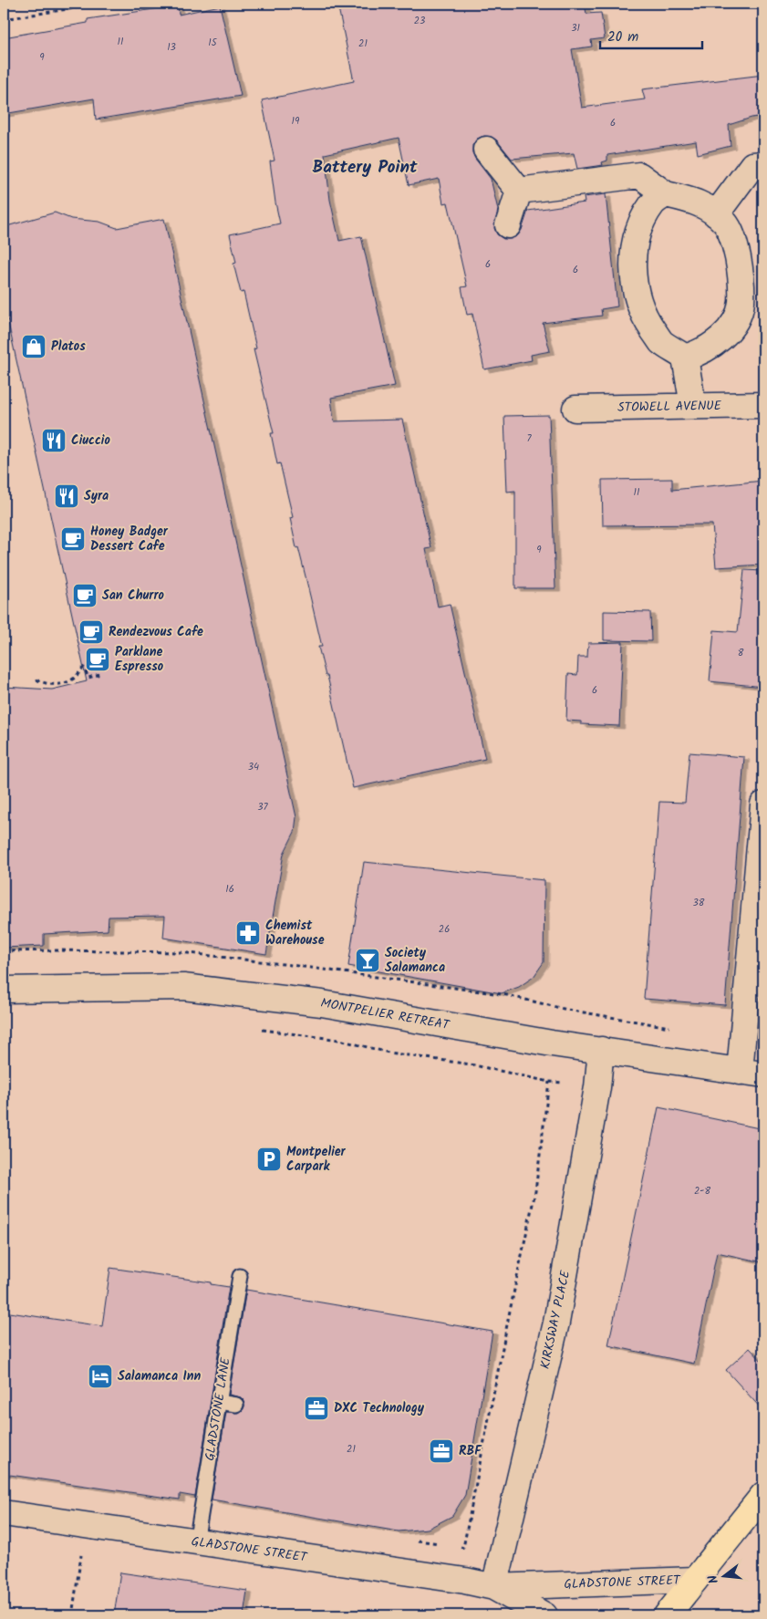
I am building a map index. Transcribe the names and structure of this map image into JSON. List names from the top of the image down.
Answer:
{
  "streets": {
    "street": [
      "STOWELL AVENUE",
      "MONTPELIER RETREAT",
      "KIRKSWAY PLACE",
      "GLADSTONE STREET"
    ],
    "lane": ["GLADSTONE LANE"]
  },
  "crossings": [
    ["MONTPELIER RETREAT", "KIRKSWAY PLACE"],
    ["KIRKSWAY PLACE", "GLADSTONE STREET"],
    ["GLADSTONE LANE", "GLADSTONE STREET"]
  ],
  "districts": ["Battery Point"],
  "places": {
    "shop": ["Platos"],
    "restaurant": ["Ciuccio", "Syra"],
    "cafe": [
      "Honey Badger Dessert Cafe",
      "San Churro",
      "Rendezvous Cafe",
      "Parklane Espresso"
    ],
    "pharmacy": ["Chemist Warehouse"],
    "bar": ["Society Salamanca"],
    "parking": ["Montpelier Carpark"],
    "hotel": ["Salamanca Inn"],
    "office": ["DXC Technology", "RBF"]
  },
  "house_numbers": [
    "23",
    "31",
    "11",
    "15",
    "21",
    "13",
    "9",
    "19",
    "6",
    "6",
    "6",
    "7",
    "11",
    "9",
    "8",
    "6",
    "34",
    "37",
    "16",
    "38",
    "26",
    "2-8",
    "21"
  ],
  "scale_bar": "20 m",
  "north": "left"
}
